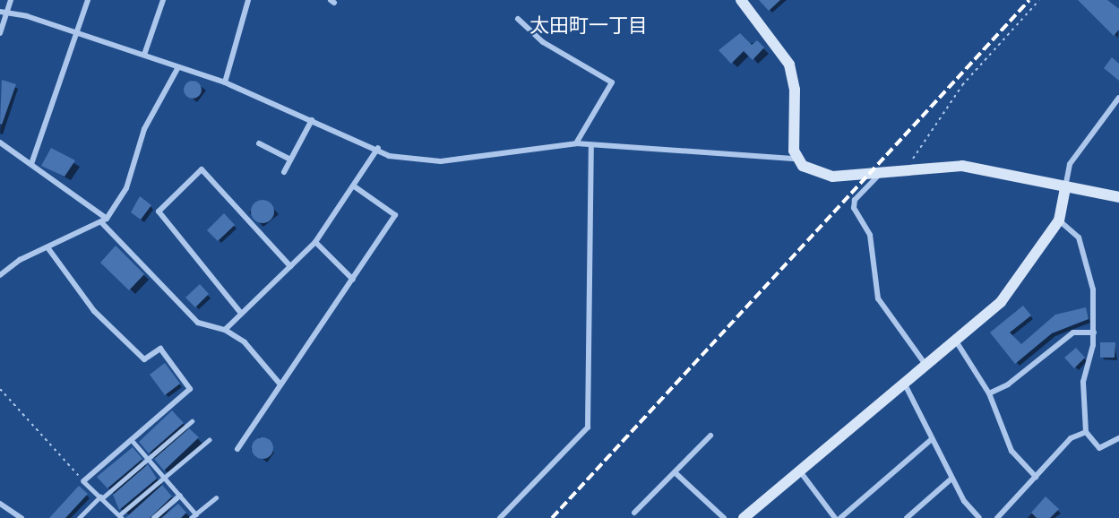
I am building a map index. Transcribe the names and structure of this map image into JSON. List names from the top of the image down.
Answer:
{
  "districts": ["太田町一丁目"]
}
